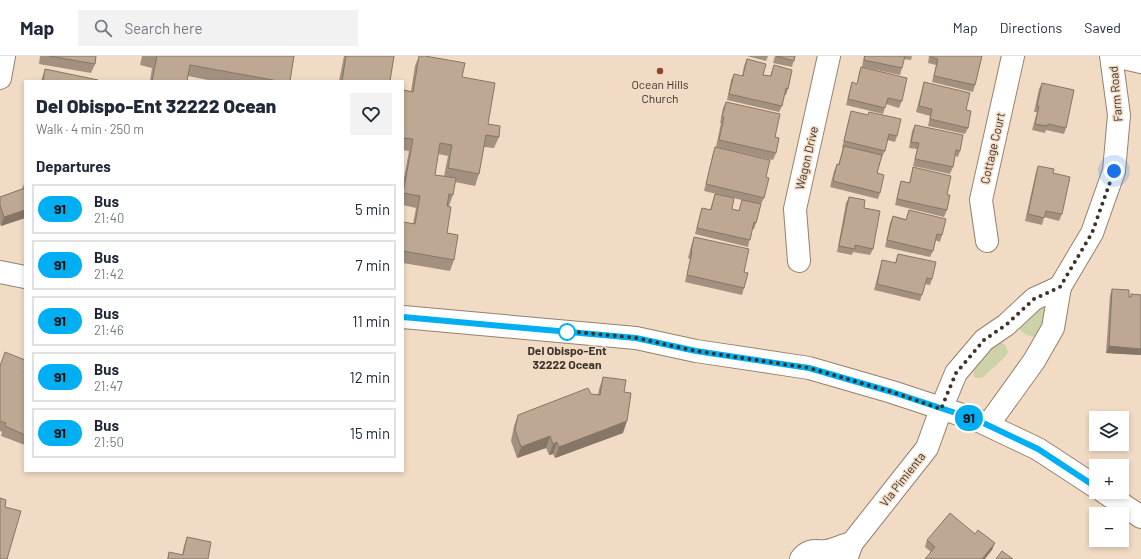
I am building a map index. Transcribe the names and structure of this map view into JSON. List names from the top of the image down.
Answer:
{
  "streets": {
    "street": [
      "Farm Road",
      "Cottage Court",
      "Wagon Drive",
      "Via Pimienta"
    ]
  },
  "places": ["Ocean Hills Church", "Del Obispo-Ent 32222 Ocean"],
  "lines": ["bus line 91"],
  "page": {
    "header": "Map",
    "search": "Search here",
    "nav": ["Map", "Directions", "Saved"],
    "on_map": "91",
    "heading": [
      ["Del Obispo-Ent 32222 Ocean", "Walk · 4 min · 250 m"],
      "Departures"
    ],
    "list": [
      {
        "mark": "91",
        "name": "Bus",
        "note": "21:40",
        "value": "5 min"
      },
      {
        "mark": "91",
        "name": "Bus",
        "note": "21:42",
        "value": "7 min"
      },
      {
        "mark": "91",
        "name": "Bus",
        "note": "21:46",
        "value": "11 min"
      },
      {
        "mark": "91",
        "name": "Bus",
        "note": "21:47",
        "value": "12 min"
      },
      {
        "mark": "91",
        "name": "Bus",
        "note": "21:50",
        "value": "15 min"
      }
    ],
    "map_buttons": ["+", "−"]
  }
}
